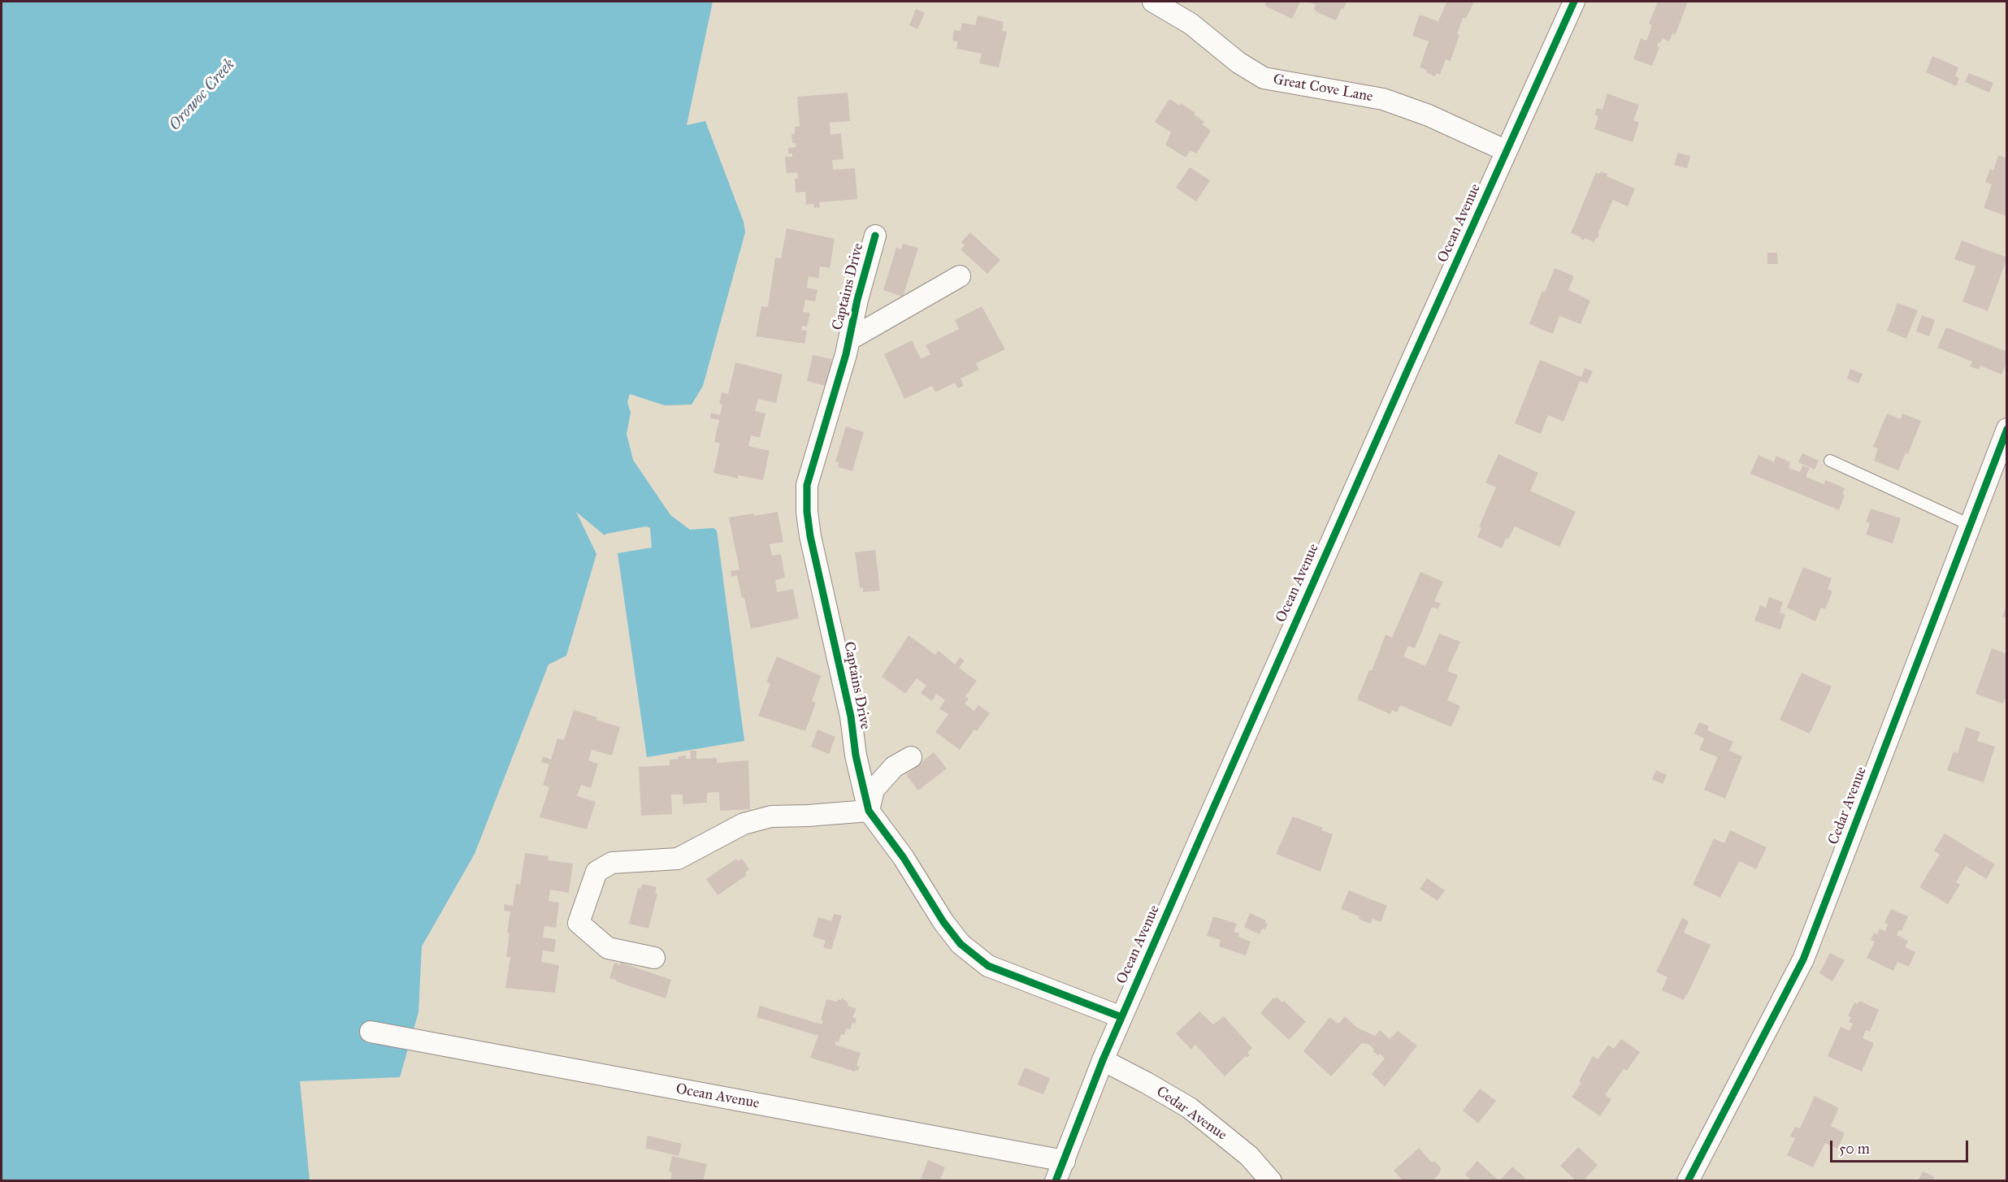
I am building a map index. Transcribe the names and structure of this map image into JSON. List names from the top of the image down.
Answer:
{
  "streets": {
    "street": [
      "Great Cove Lane",
      "Ocean Avenue",
      "Captains Drive",
      "Cedar Avenue"
    ]
  },
  "crossings": [
    ["Great Cove Lane", "Ocean Avenue"],
    ["Ocean Avenue", "Captains Drive"],
    ["Ocean Avenue", "Cedar Avenue"]
  ],
  "water": ["Orowoc Creek"],
  "scale_bar": "50 m"
}
